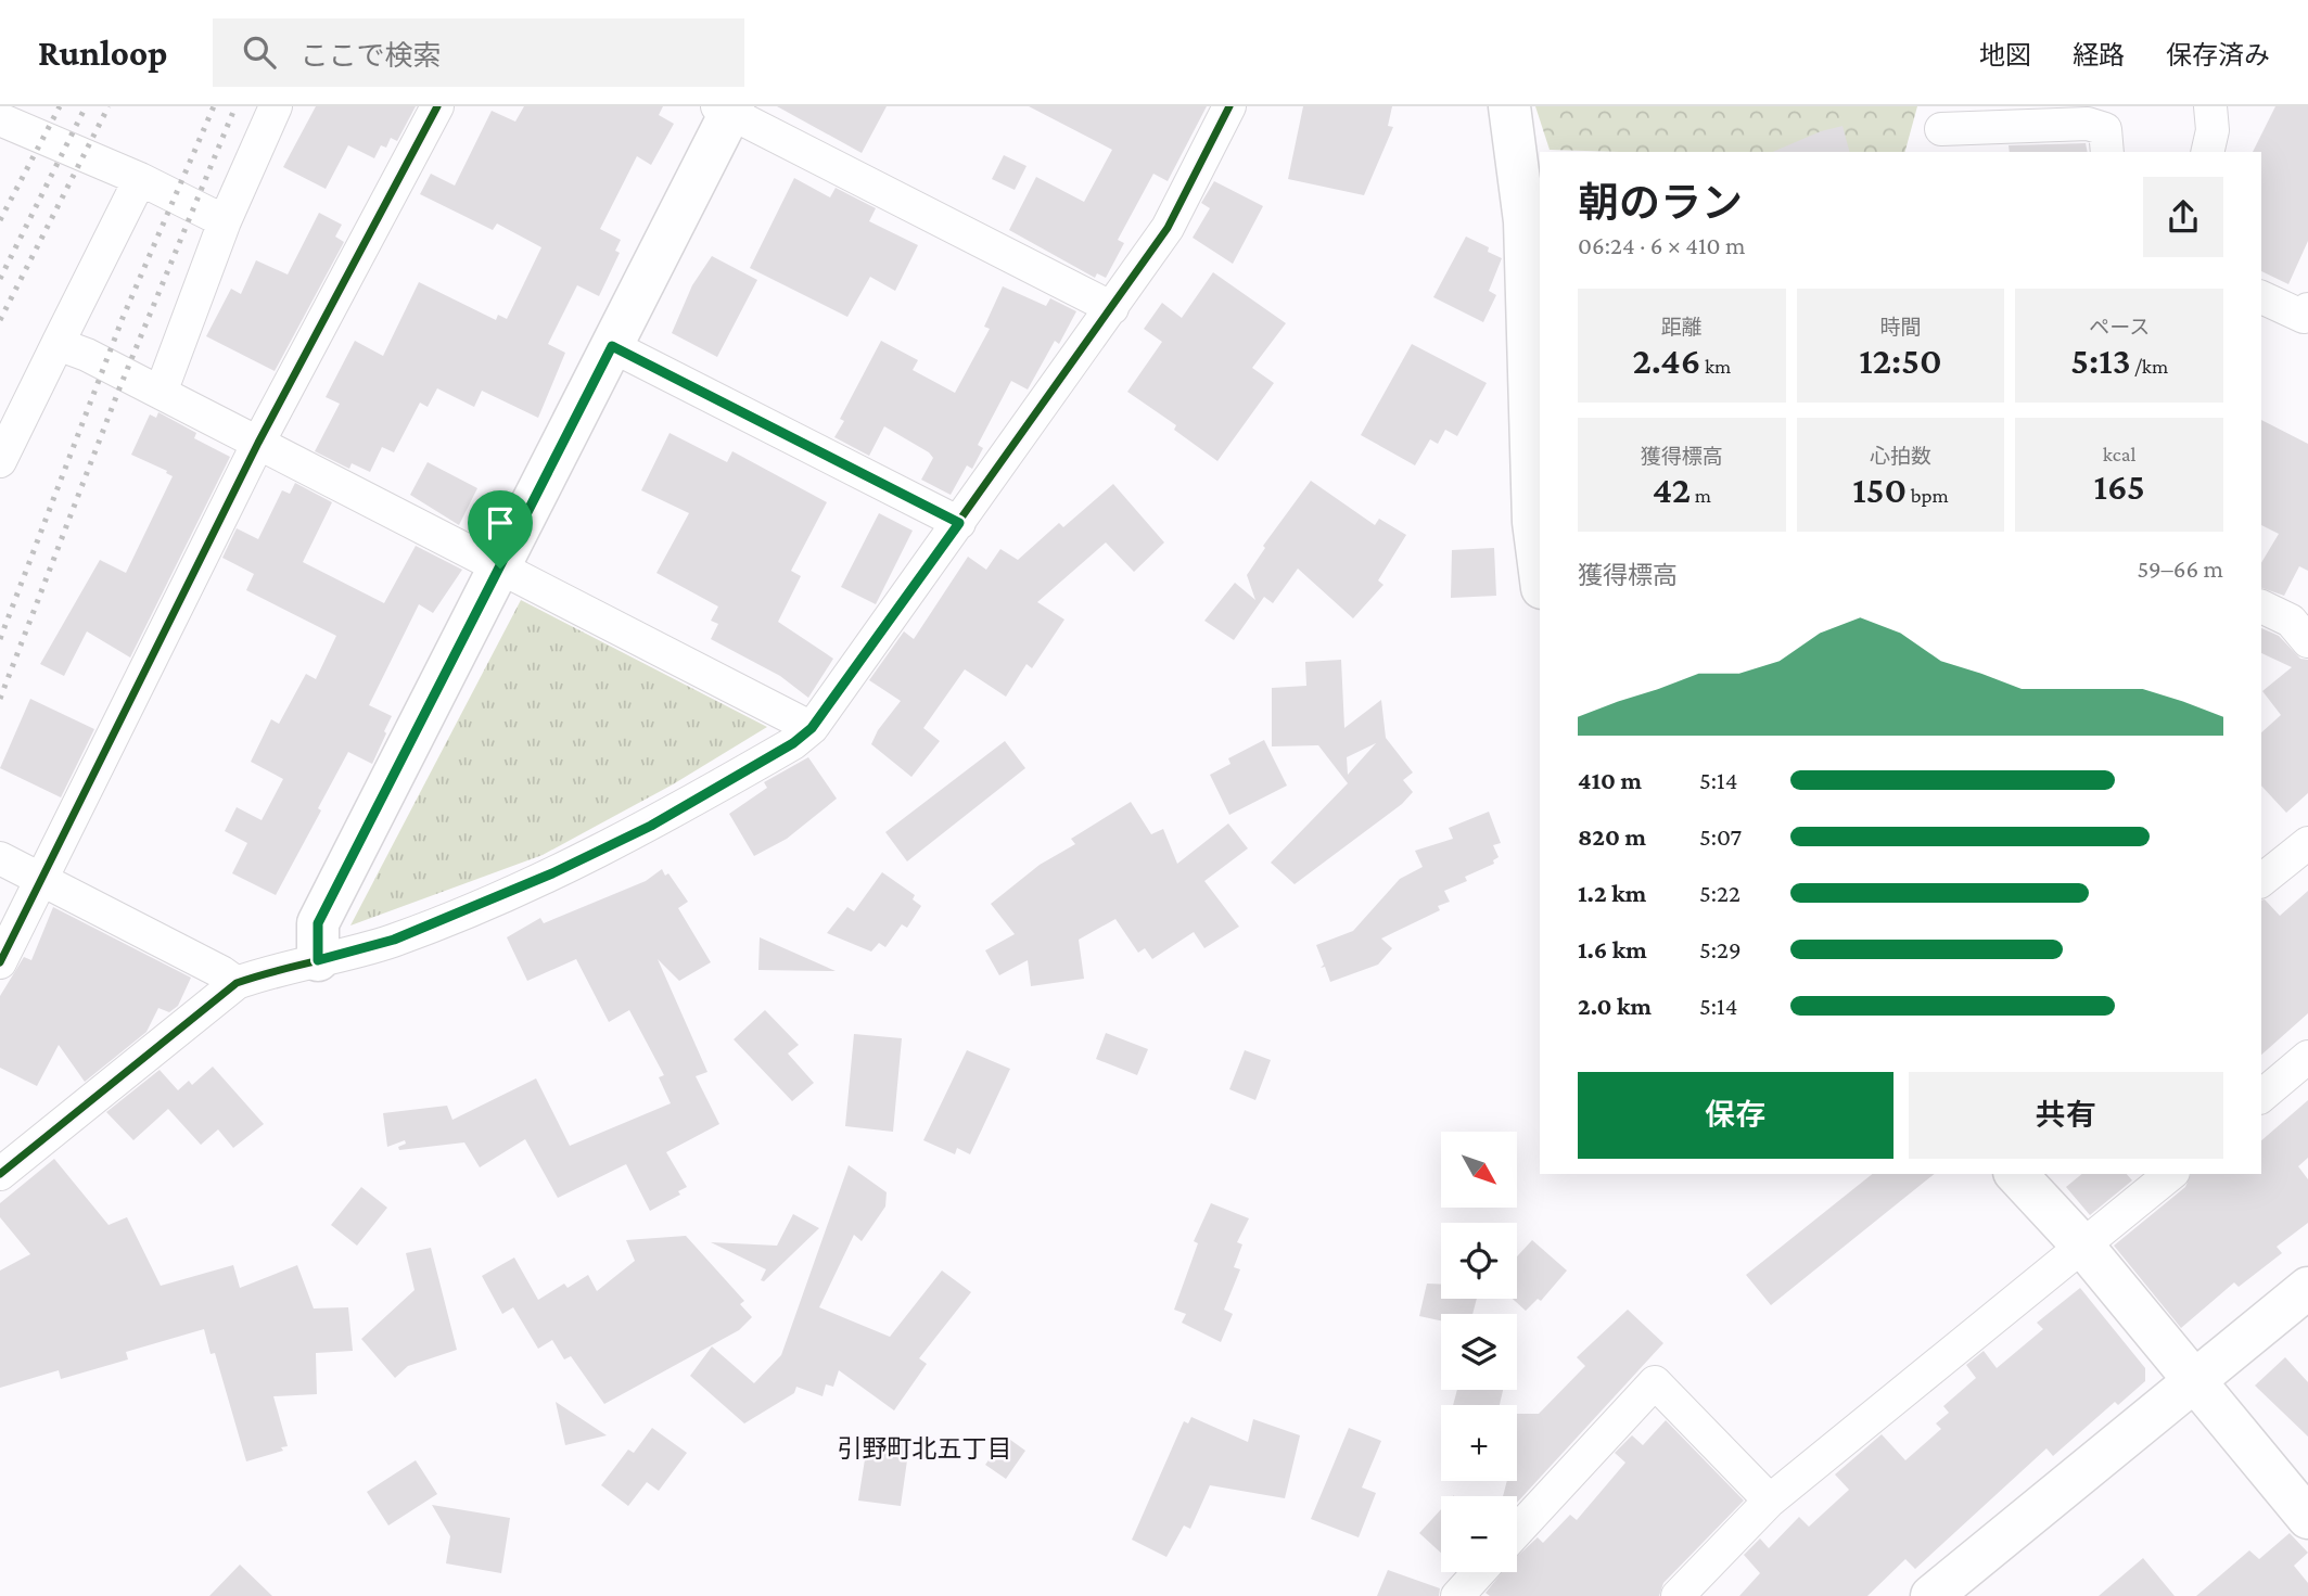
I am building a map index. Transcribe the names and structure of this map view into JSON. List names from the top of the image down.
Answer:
{
  "districts": ["引野町北五丁目"],
  "north": "bottom right",
  "page": {
    "header": "Runloop",
    "search": "ここで検索",
    "nav": ["地図", "経路", "保存済み"],
    "heading": ["朝のラン", "06:24 · 6 × 410 m"],
    "stats": [
      ["距離", "2.46 km"],
      ["時間", "12:50"],
      ["ペース", "5:13 /km"],
      ["獲得標高", "42 m"],
      ["心拍数", "150 bpm"],
      ["kcal", "165"]
    ],
    "chart": ["獲得標高", "59–66 m"],
    "list": [
      {
        "name": "410 m",
        "note": "5:14"
      },
      {
        "name": "820 m",
        "note": "5:07"
      },
      {
        "name": "1.2 km",
        "note": "5:22"
      },
      {
        "name": "1.6 km",
        "note": "5:29"
      },
      {
        "name": "2.0 km",
        "note": "5:14"
      }
    ],
    "buttons": ["保存", "共有"],
    "map_buttons": ["+", "−"]
  }
}
